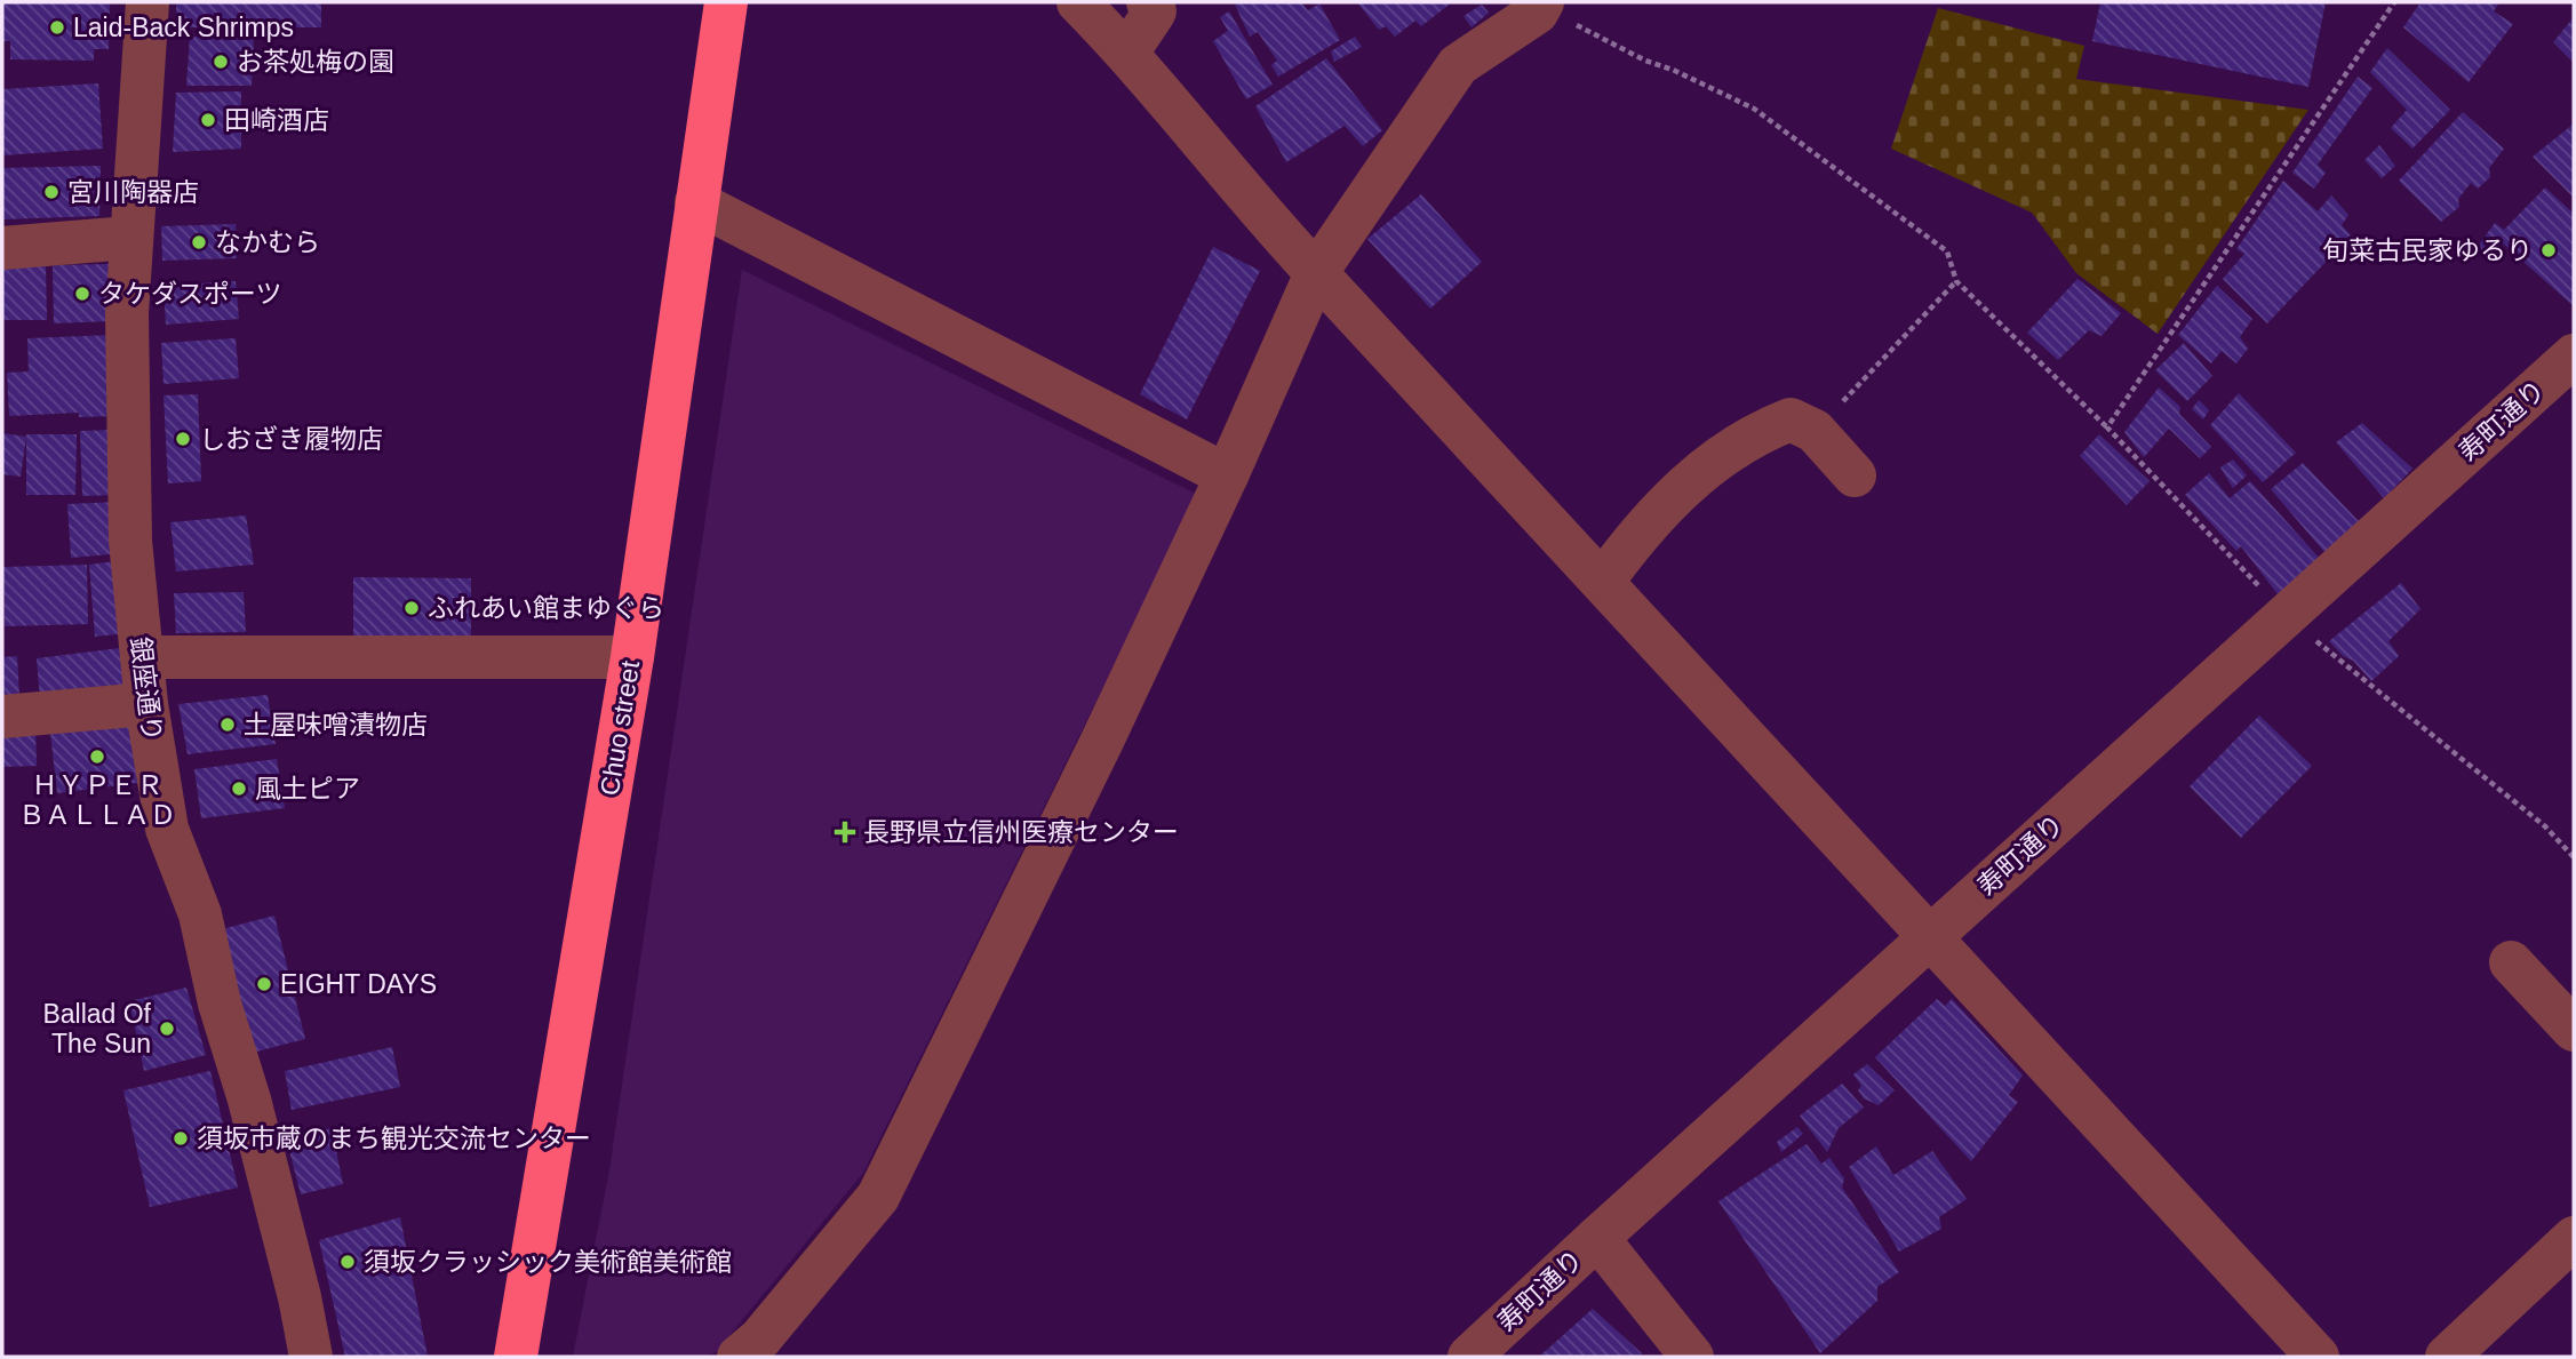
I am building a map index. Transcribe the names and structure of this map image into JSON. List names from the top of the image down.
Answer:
{
  "streets": {
    "highway": ["Chuo street"],
    "street": ["寿町通り", "銀座通り"]
  },
  "places": {
    "other": [
      "Laid-Back Shrimps",
      "お茶処梅の園",
      "田崎酒店",
      "宮川陶器店",
      "なかむら",
      "旬菜古民家ゆるり",
      "タケダスポーツ",
      "しおざき履物店",
      "ふれあい館まゆぐら",
      "土屋味噌漬物店",
      "ＨＹＰＥＲ ＢＡＬＬＡＤ",
      "風土ピア",
      "EIGHT DAYS",
      "Ballad Of The Sun",
      "須坂市蔵のまち観光交流センター",
      "須坂クラッシック美術館美術館"
    ],
    "health": ["長野県立信州医療センター"]
  }
}
